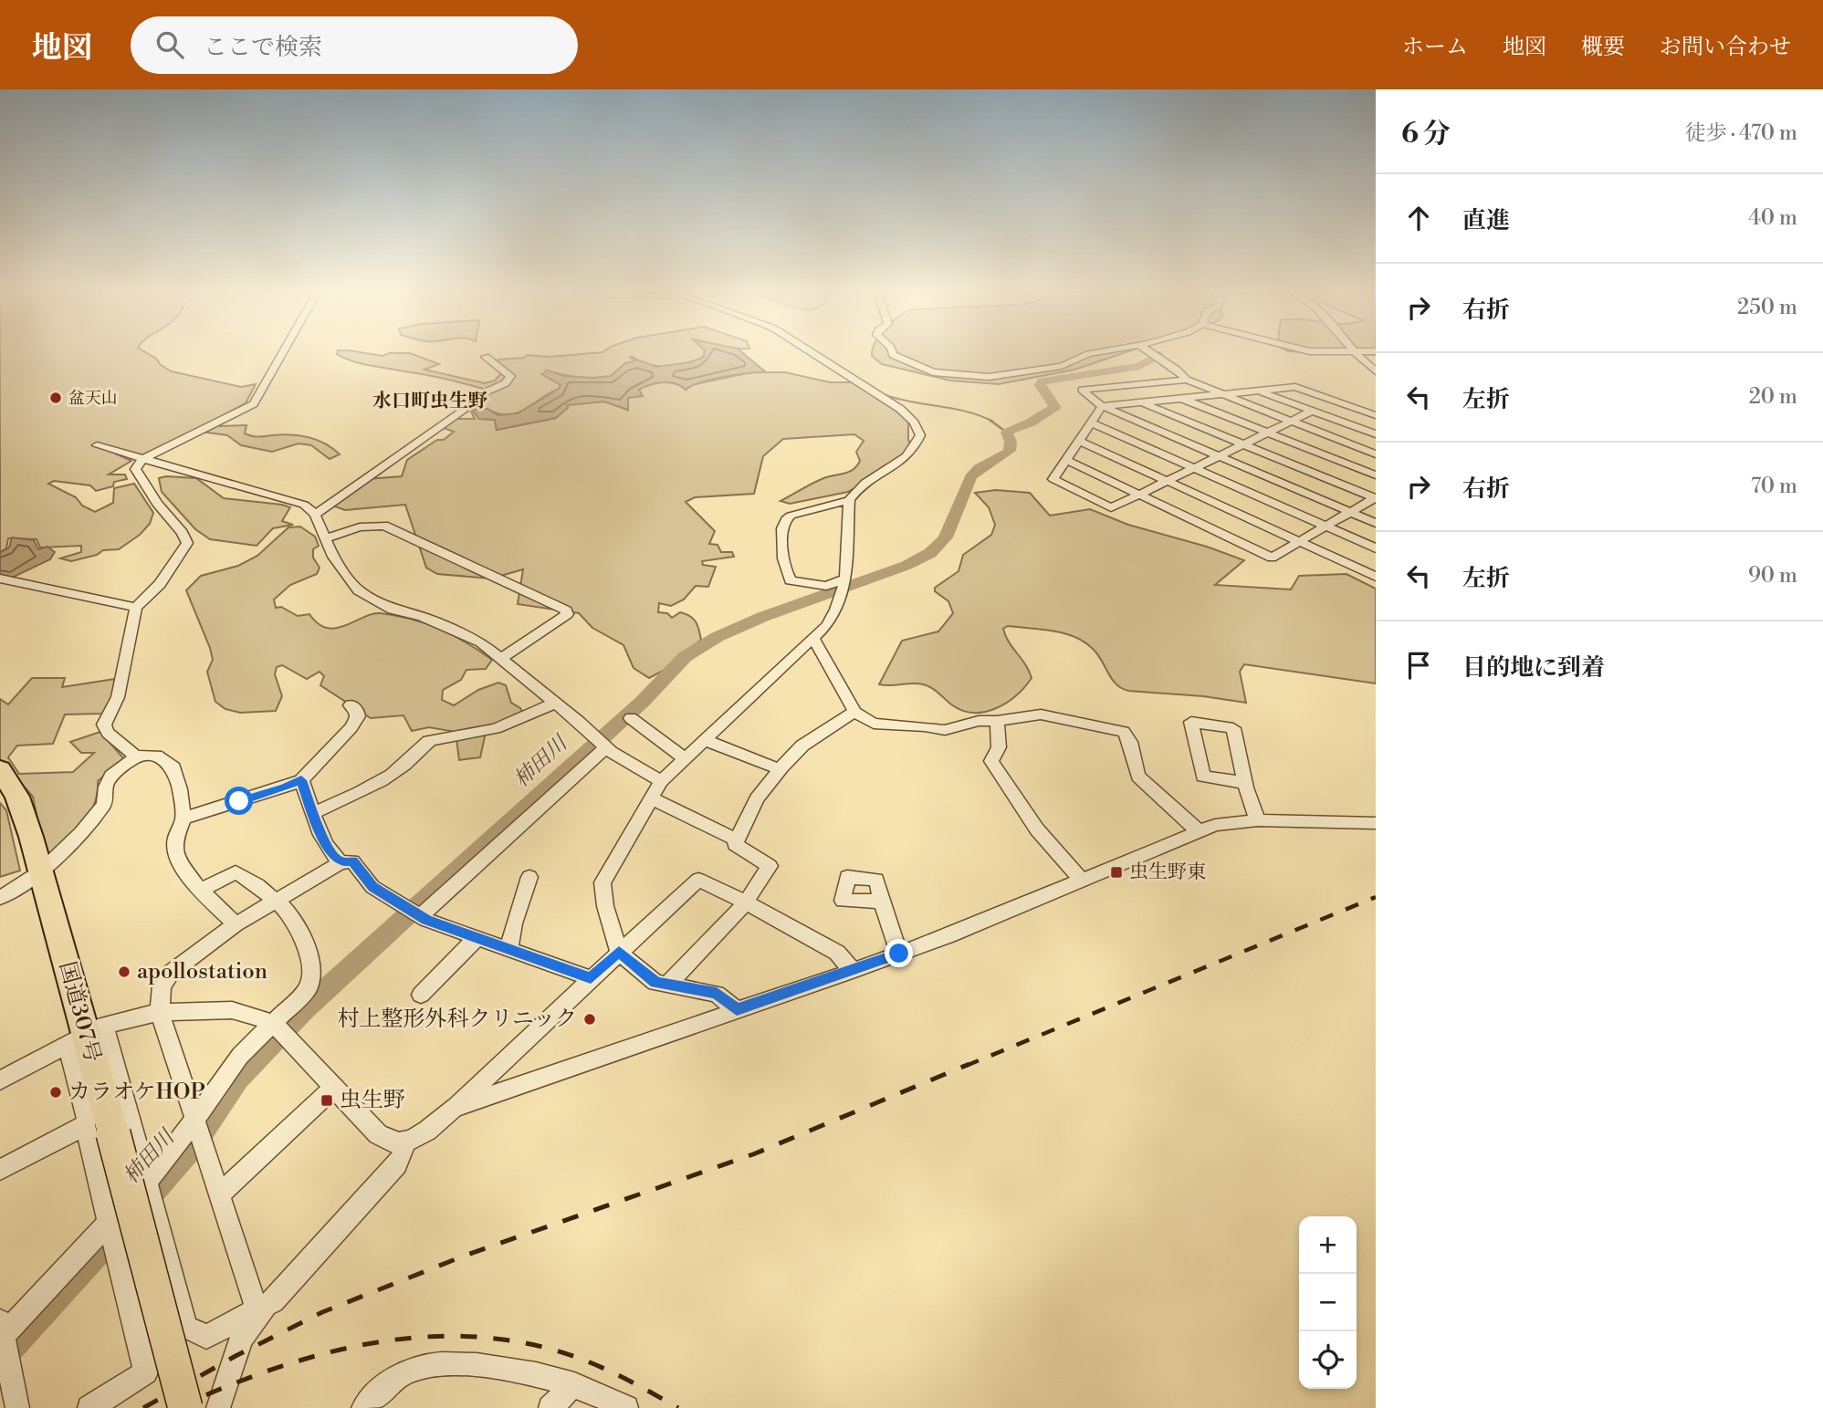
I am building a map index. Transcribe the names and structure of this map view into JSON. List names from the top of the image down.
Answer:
{
  "streets": {
    "highway": ["国道307号"]
  },
  "districts": ["水口町虫生野"],
  "water": ["柿田川"],
  "places": {
    "other": [
      "盆天山",
      "apollostation",
      "村上整形外科クリニック",
      "カラオケHOP"
    ],
    "transit": ["虫生野東", "虫生野"]
  },
  "page": {
    "header": "地図",
    "search": "ここで検索",
    "nav": [
      "ホーム",
      "地図",
      "概要",
      "お問い合わせ"
    ],
    "heading": ["6 分", "徒歩 · 470 m"],
    "list": [
      ["直進", "40 m"],
      ["右折", "250 m"],
      ["左折", "20 m"],
      ["右折", "70 m"],
      ["左折", "90 m"],
      "目的地に到着"
    ],
    "map_buttons": ["+", "−"]
  }
}
